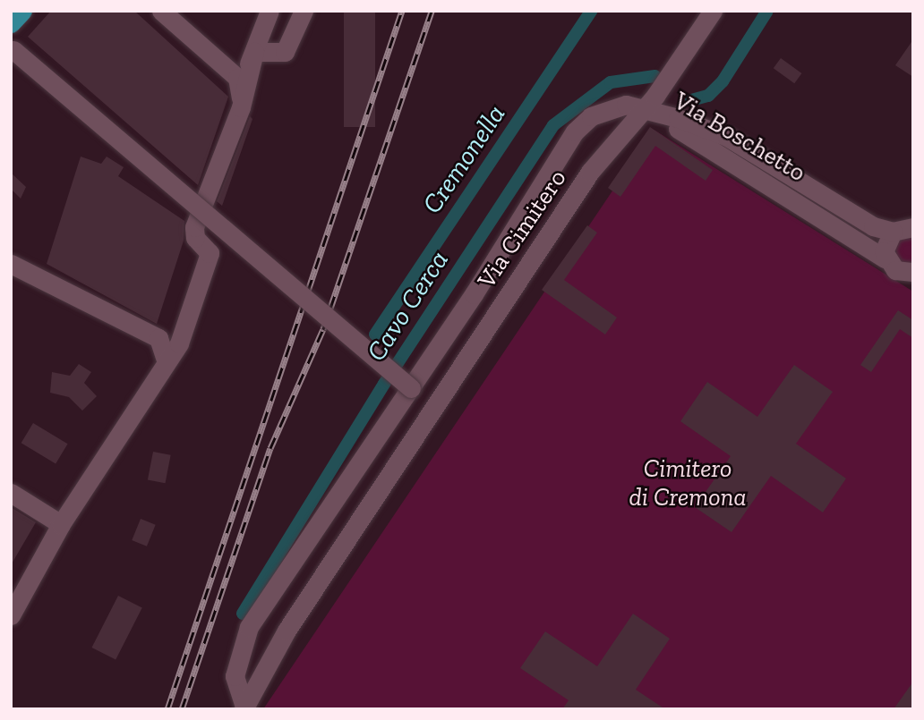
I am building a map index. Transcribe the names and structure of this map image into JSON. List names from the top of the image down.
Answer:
{
  "streets": {
    "street": ["Via Boschetto", "Via Cimitero"]
  },
  "crossings": [
    ["Via Boschetto", "Via Cimitero"]
  ],
  "water": ["Cremonella", "Cavo Cerca"],
  "parks": ["Cimitero di Cremona"]
}
